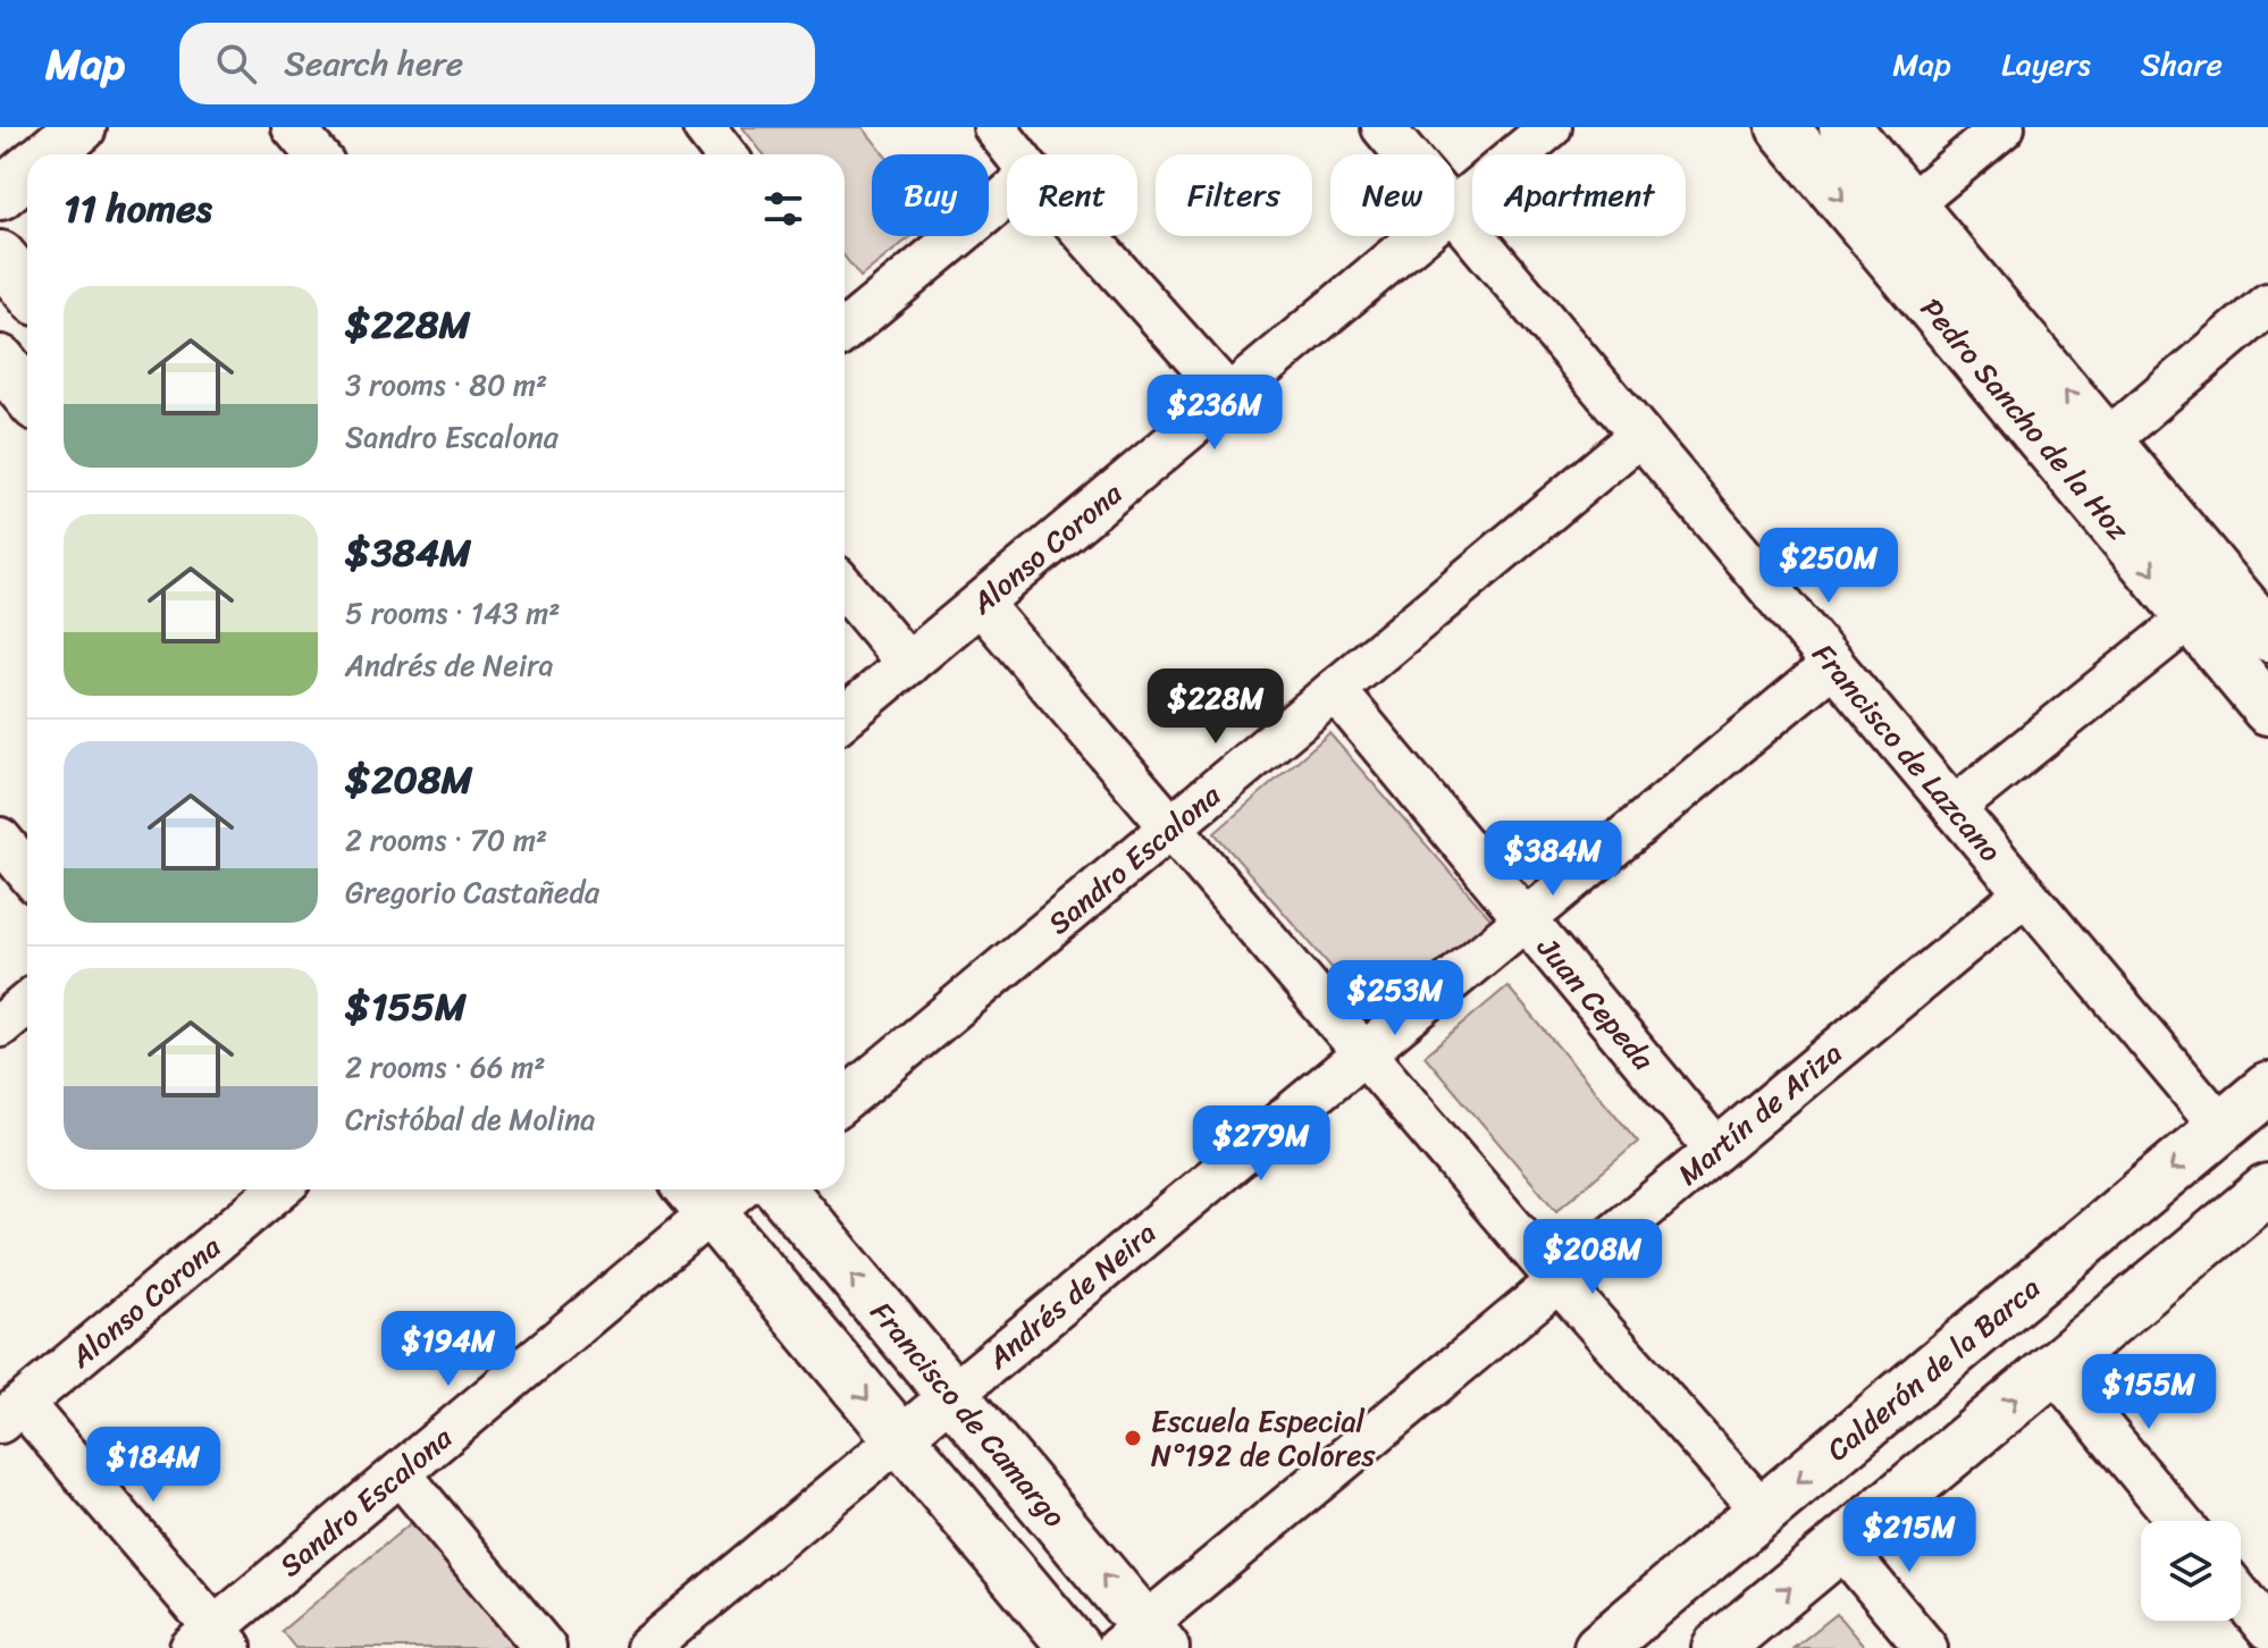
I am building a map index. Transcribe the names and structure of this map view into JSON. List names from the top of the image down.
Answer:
{
  "streets": {
    "street": [
      "Pedro Sancho de la Hoz",
      "Alonso Corona",
      "Francisco de Lazcano",
      "Sandro Escalona",
      "Juan Cepeda",
      "Martín de Ariza",
      "Andrés de Neira",
      "Calderón de la Barca",
      "Francisco de Camargo"
    ]
  },
  "crossings": [
    ["Francisco de Lazcano", "Sandro Escalona"],
    ["Francisco de Lazcano", "Martín de Ariza"],
    ["Francisco de Lazcano", "Andrés de Neira"],
    ["Francisco de Lazcano", "Calderón de la Barca"],
    ["Sandro Escalona", "Juan Cepeda"],
    ["Juan Cepeda", "Martín de Ariza"],
    ["Juan Cepeda", "Andrés de Neira"],
    ["Martín de Ariza", "Francisco de Camargo"],
    ["Andrés de Neira", "Francisco de Camargo"]
  ],
  "places": ["Escuela Especial N°192 de Colores"],
  "page": {
    "header": "Map",
    "search": "Search here",
    "nav": ["Map", "Layers", "Share"],
    "chip": [
      "Buy",
      "Rent",
      "Filters",
      "New",
      "Apartment"
    ],
    "heading": "11 homes",
    "list": [
      {
        "name": "$228M",
        "note": "3 rooms · 80 m² · Sandro Escalona"
      },
      {
        "name": "$384M",
        "note": "5 rooms · 143 m² · Andrés de Neira"
      },
      {
        "name": "$208M",
        "note": "2 rooms · 70 m² · Gregorio Castañeda"
      },
      {
        "name": "$155M",
        "note": "2 rooms · 66 m² · Cristóbal de Molina"
      }
    ],
    "price": [
      "$236M",
      "$250M",
      "$228M",
      "$384M",
      "$253M",
      "$279M",
      "$208M",
      "$194M",
      "$155M",
      "$184M",
      "$215M"
    ]
  }
}
